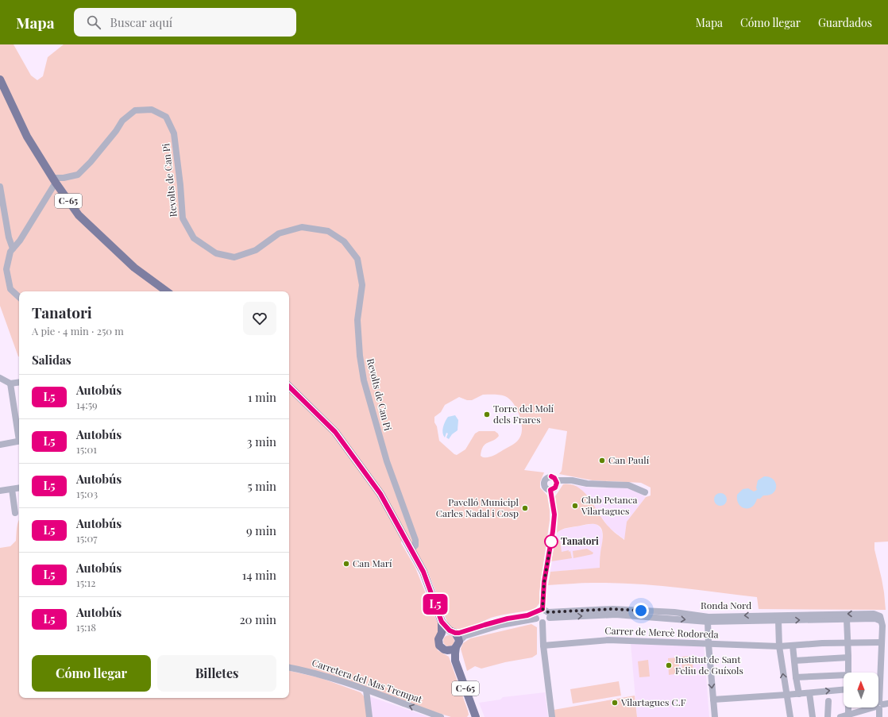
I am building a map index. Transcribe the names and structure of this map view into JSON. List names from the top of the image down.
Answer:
{
  "streets": {
    "main road": ["C-65"],
    "street": [
      "Revolts de Can Pi",
      "Ronda Nord",
      "Carrer de Mercè Rodoreda",
      "Carretera del Mas Trempat"
    ]
  },
  "crossings": [
    ["Revolts de Can Pi", "C-65"],
    ["C-65", "Ronda Nord"]
  ],
  "one_way": ["Carretera del Mas Trempat"],
  "places": [
    "Torre del Molí dels Frares",
    "Can Paulí",
    "Club Petanca Vilartagues",
    "Pavelló Municipl Carles Nadal i Cosp",
    "Tanatori",
    "Can Marí",
    "Institut de Sant Feliu de Guíxols",
    "Vilartagues C.F"
  ],
  "lines": ["bus line L5"],
  "north": "top",
  "page": {
    "header": "Mapa",
    "search": "Buscar aquí",
    "nav": ["Mapa", "Cómo llegar", "Guardados"],
    "on_map": "L5",
    "heading": [
      ["Tanatori", "A pie · 4 min · 250 m"],
      "Salidas"
    ],
    "list": [
      {
        "mark": "L5",
        "name": "Autobús",
        "note": "14:59",
        "value": "1 min"
      },
      {
        "mark": "L5",
        "name": "Autobús",
        "note": "15:01",
        "value": "3 min"
      },
      {
        "mark": "L5",
        "name": "Autobús",
        "note": "15:03",
        "value": "5 min"
      },
      {
        "mark": "L5",
        "name": "Autobús",
        "note": "15:07",
        "value": "9 min"
      },
      {
        "mark": "L5",
        "name": "Autobús",
        "note": "15:12",
        "value": "14 min"
      },
      {
        "mark": "L5",
        "name": "Autobús",
        "note": "15:18",
        "value": "20 min"
      }
    ],
    "buttons": ["Cómo llegar", "Billetes"]
  }
}
